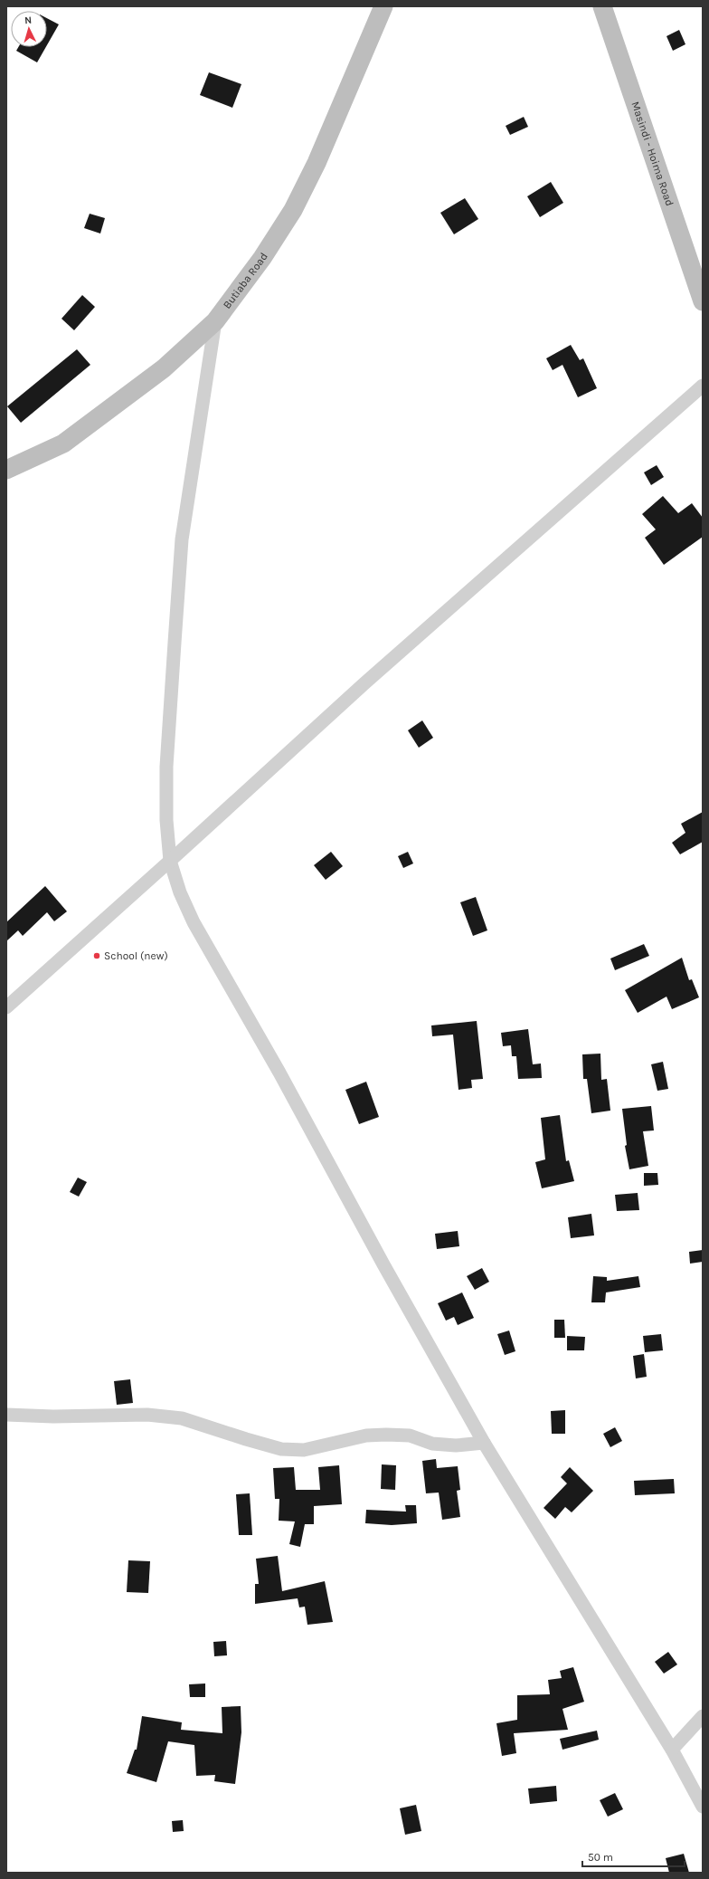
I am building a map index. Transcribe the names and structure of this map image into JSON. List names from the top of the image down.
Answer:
{
  "streets": {
    "main road": ["Masindi - Hoima Road", "Butiaba Road"]
  },
  "places": ["School (new)"],
  "scale_bar": "50 m",
  "north": "top"
}
